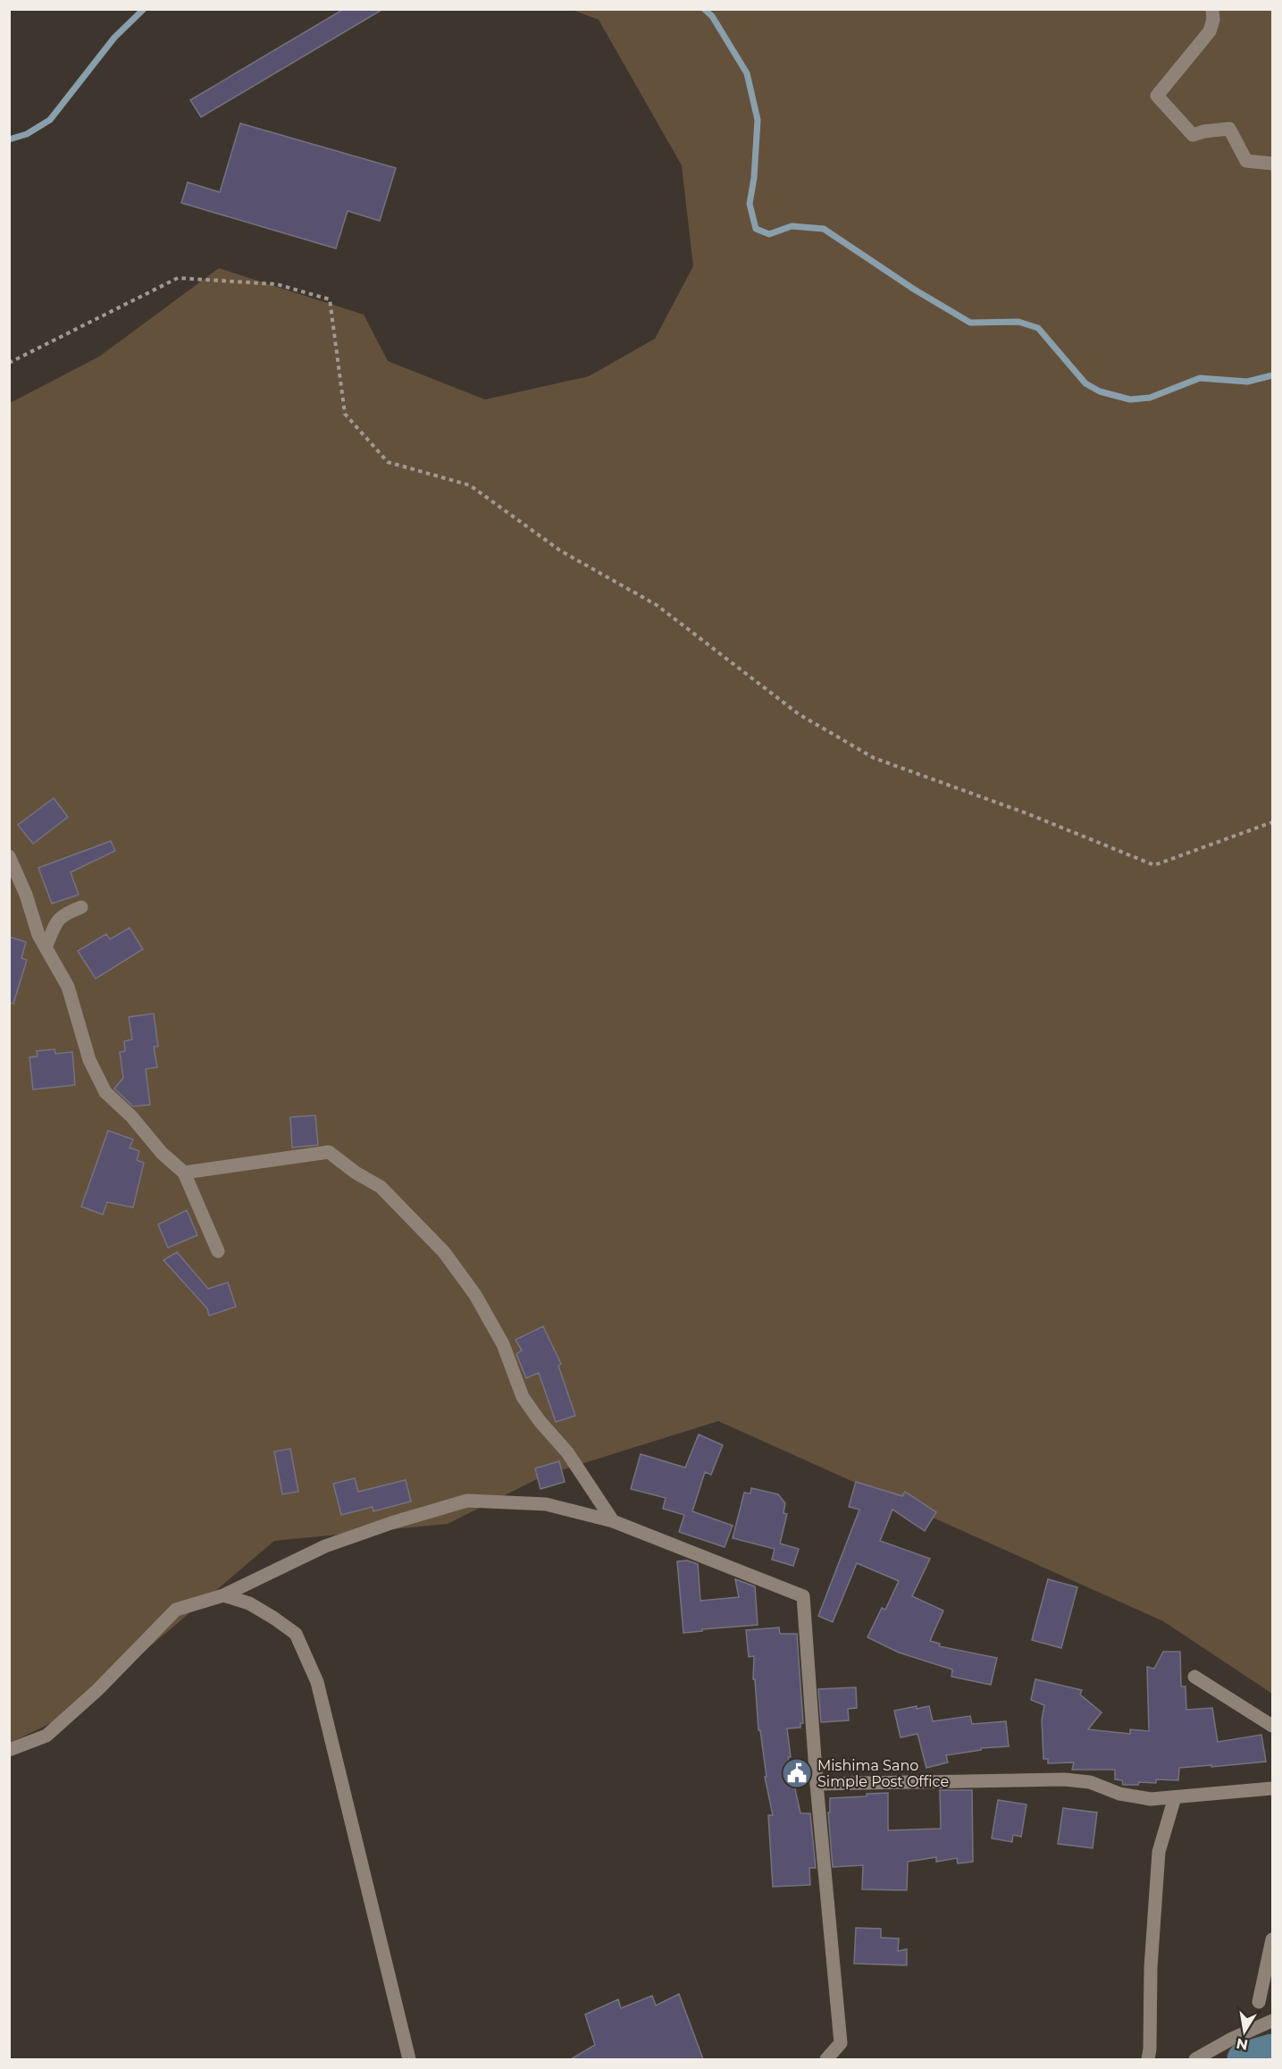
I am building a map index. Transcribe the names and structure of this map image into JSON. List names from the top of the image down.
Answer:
{
  "places": {
    "public building": ["Mishima Sano Simple Post Office"]
  },
  "north": "bottom"
}
